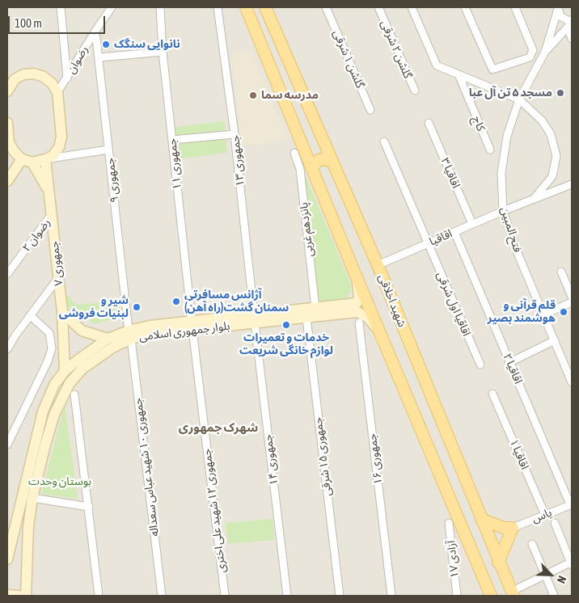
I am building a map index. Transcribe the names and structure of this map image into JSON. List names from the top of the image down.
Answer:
{
  "streets": {
    "main road": ["شهید اخلاقی"],
    "street": [
      "گلشن ۲ شرقی",
      "گلشن ۱ شرقی",
      "رضوان",
      "کاج",
      "جمهوری ۱۳",
      "جمهوری ۱۱",
      "اقاقیا ۳",
      "جمهوری ۹",
      "پانزدهم غربی",
      "فتح المبین",
      "رضوان ۲",
      "اقاقیا",
      "جمهوری ۷",
      "اقاقیا اول شرقی",
      "بلوار جمهوری اسلامی",
      "اقاقیا ۲",
      "اقاقیا ۱",
      "جمهوری ۱۵ شرقی",
      "جمهوری ۱۶",
      "جمهوری ۱۴",
      "جمهوری ۱۰ شهید عباس سعداله",
      "جمهوری ۱۲ شهید علی اختری",
      "یاس",
      "آزادی ۱۷"
    ]
  },
  "crossings": [
    ["رضوان", "جمهوری ۹"],
    ["جمهوری ۱۳", "بلوار جمهوری اسلامی"],
    ["جمهوری ۱۳", "جمهوری ۱۴"],
    ["جمهوری ۱۱", "بلوار جمهوری اسلامی"],
    ["جمهوری ۱۱", "جمهوری ۱۲ شهید علی اختری"],
    ["اقاقیا ۳", "اقاقیا"],
    ["جمهوری ۹", "بلوار جمهوری اسلامی"],
    ["جمهوری ۹", "جمهوری ۱۰ شهید عباس سعداله"],
    ["پانزدهم غربی", "بلوار جمهوری اسلامی"],
    ["فتح المبین", "اقاقیا"],
    ["رضوان ۲", "جمهوری ۷"],
    ["اقاقیا", "شهید اخلاقی"],
    ["اقاقیا", "اقاقیا اول شرقی"],
    ["اقاقیا", "اقاقیا ۲"],
    ["جمهوری ۷", "بلوار جمهوری اسلامی"],
    ["بلوار جمهوری اسلامی", "جمهوری ۱۵ شرقی"],
    ["بلوار جمهوری اسلامی", "جمهوری ۱۶"],
    ["بلوار جمهوری اسلامی", "جمهوری ۱۴"],
    ["بلوار جمهوری اسلامی", "جمهوری ۱۰ شهید عباس سعداله"],
    ["بلوار جمهوری اسلامی", "جمهوری ۱۲ شهید علی اختری"],
    ["اقاقیا ۲", "یاس"],
    ["اقاقیا ۱", "یاس"]
  ],
  "districts": ["شهرک جمهوری"],
  "parks": ["بوستان وحدت"],
  "places": [
    "نانوایی سنگک",
    "مسجد ۵ تن آل عبا",
    "مدرسه سما",
    "آژانس مسافرتی سمنان گشت(راه آهن)",
    "شیر و لبنیات فروشی",
    "قلم قرآنی و هوشمند بصیر",
    "خدمات و تعمیرات لوازم خانگی شریعت"
  ],
  "scale_bar": "100 m",
  "north": "bottom right"
}
